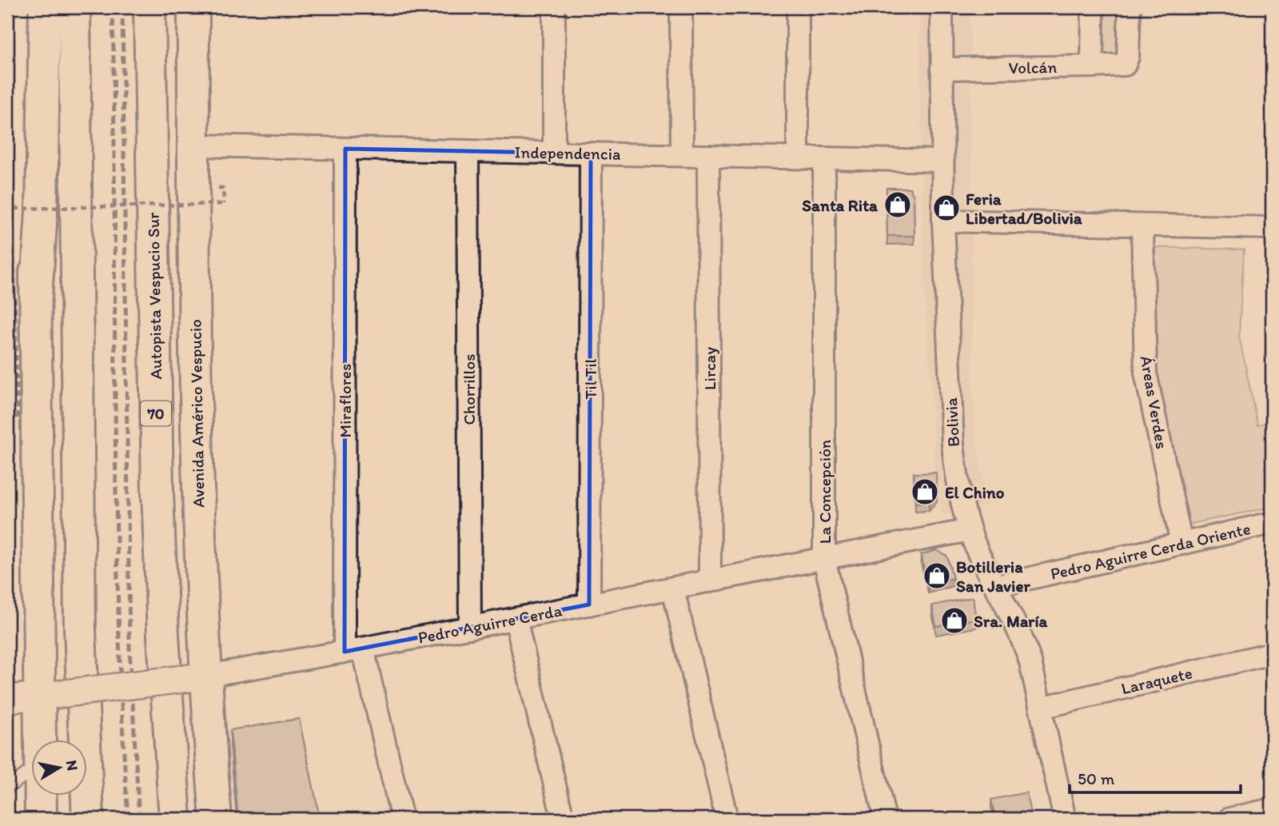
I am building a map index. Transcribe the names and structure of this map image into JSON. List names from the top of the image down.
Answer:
{
  "streets": {
    "main road": ["Autopista Vespucio Sur", "70", "Avenida Américo Vespucio"],
    "street": [
      "Volcán",
      "Independencia",
      "Lircay",
      "Til Til",
      "Chorrillos",
      "Miraflores",
      "Áreas Verdes",
      "Bolivia",
      "La Concepción",
      "Pedro Aguirre Cerda Oriente",
      "Pedro Aguirre Cerda",
      "Laraquete"
    ]
  },
  "crossings": [
    ["Volcán", "Bolivia"],
    ["Independencia", "Lircay"],
    ["Independencia", "Til Til"],
    ["Independencia", "Chorrillos"],
    ["Independencia", "Miraflores"],
    ["Independencia", "Avenida Américo Vespucio"],
    ["Independencia", "Bolivia"],
    ["Independencia", "La Concepción"],
    ["Lircay", "Pedro Aguirre Cerda"],
    ["Til Til", "Pedro Aguirre Cerda"],
    ["Chorrillos", "Pedro Aguirre Cerda"],
    ["Miraflores", "Pedro Aguirre Cerda"],
    ["Áreas Verdes", "Pedro Aguirre Cerda Oriente"],
    ["Avenida Américo Vespucio", "Pedro Aguirre Cerda"],
    ["Bolivia", "Pedro Aguirre Cerda Oriente"],
    ["Bolivia", "Pedro Aguirre Cerda"],
    ["Bolivia", "Laraquete"],
    ["La Concepción", "Pedro Aguirre Cerda"]
  ],
  "places": {
    "shop": [
      "Santa Rita",
      "Feria Libertad/Bolivia",
      "El Chino",
      "Botilleria San Javier",
      "Sra. María"
    ]
  },
  "scale_bar": "50 m",
  "north": "right"
}
